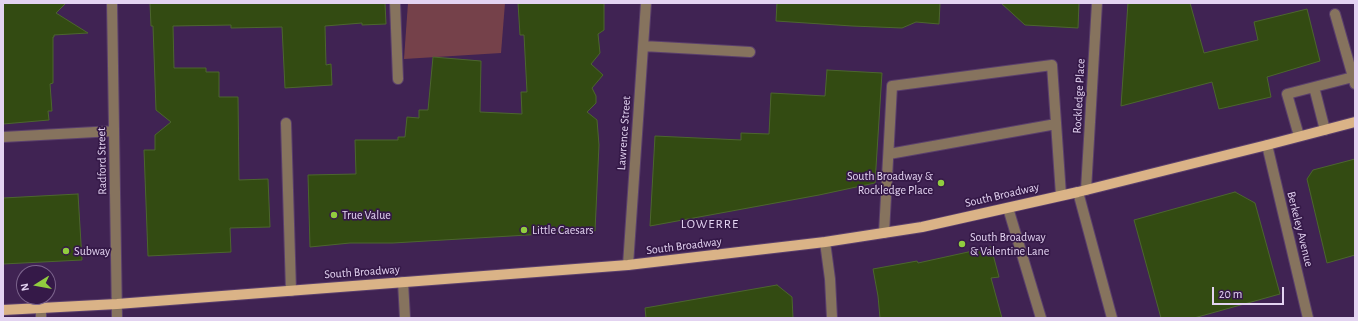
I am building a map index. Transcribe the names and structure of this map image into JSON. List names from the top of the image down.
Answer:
{
  "streets": {
    "main road": ["South Broadway"],
    "street": [
      "Rockledge Place",
      "Lawrence Street",
      "Radford Street",
      "Berkeley Avenue"
    ]
  },
  "crossings": [
    ["Rockledge Place", "South Broadway"],
    ["Lawrence Street", "South Broadway"],
    ["Radford Street", "South Broadway"],
    ["South Broadway", "Berkeley Avenue"]
  ],
  "districts": ["LOWERRE"],
  "places": [
    "South Broadway & Rockledge Place",
    "True Value",
    "Little Caesars",
    "South Broadway & Valentine Lane",
    "Subway"
  ],
  "scale_bar": "20 m",
  "north": "left"
}
